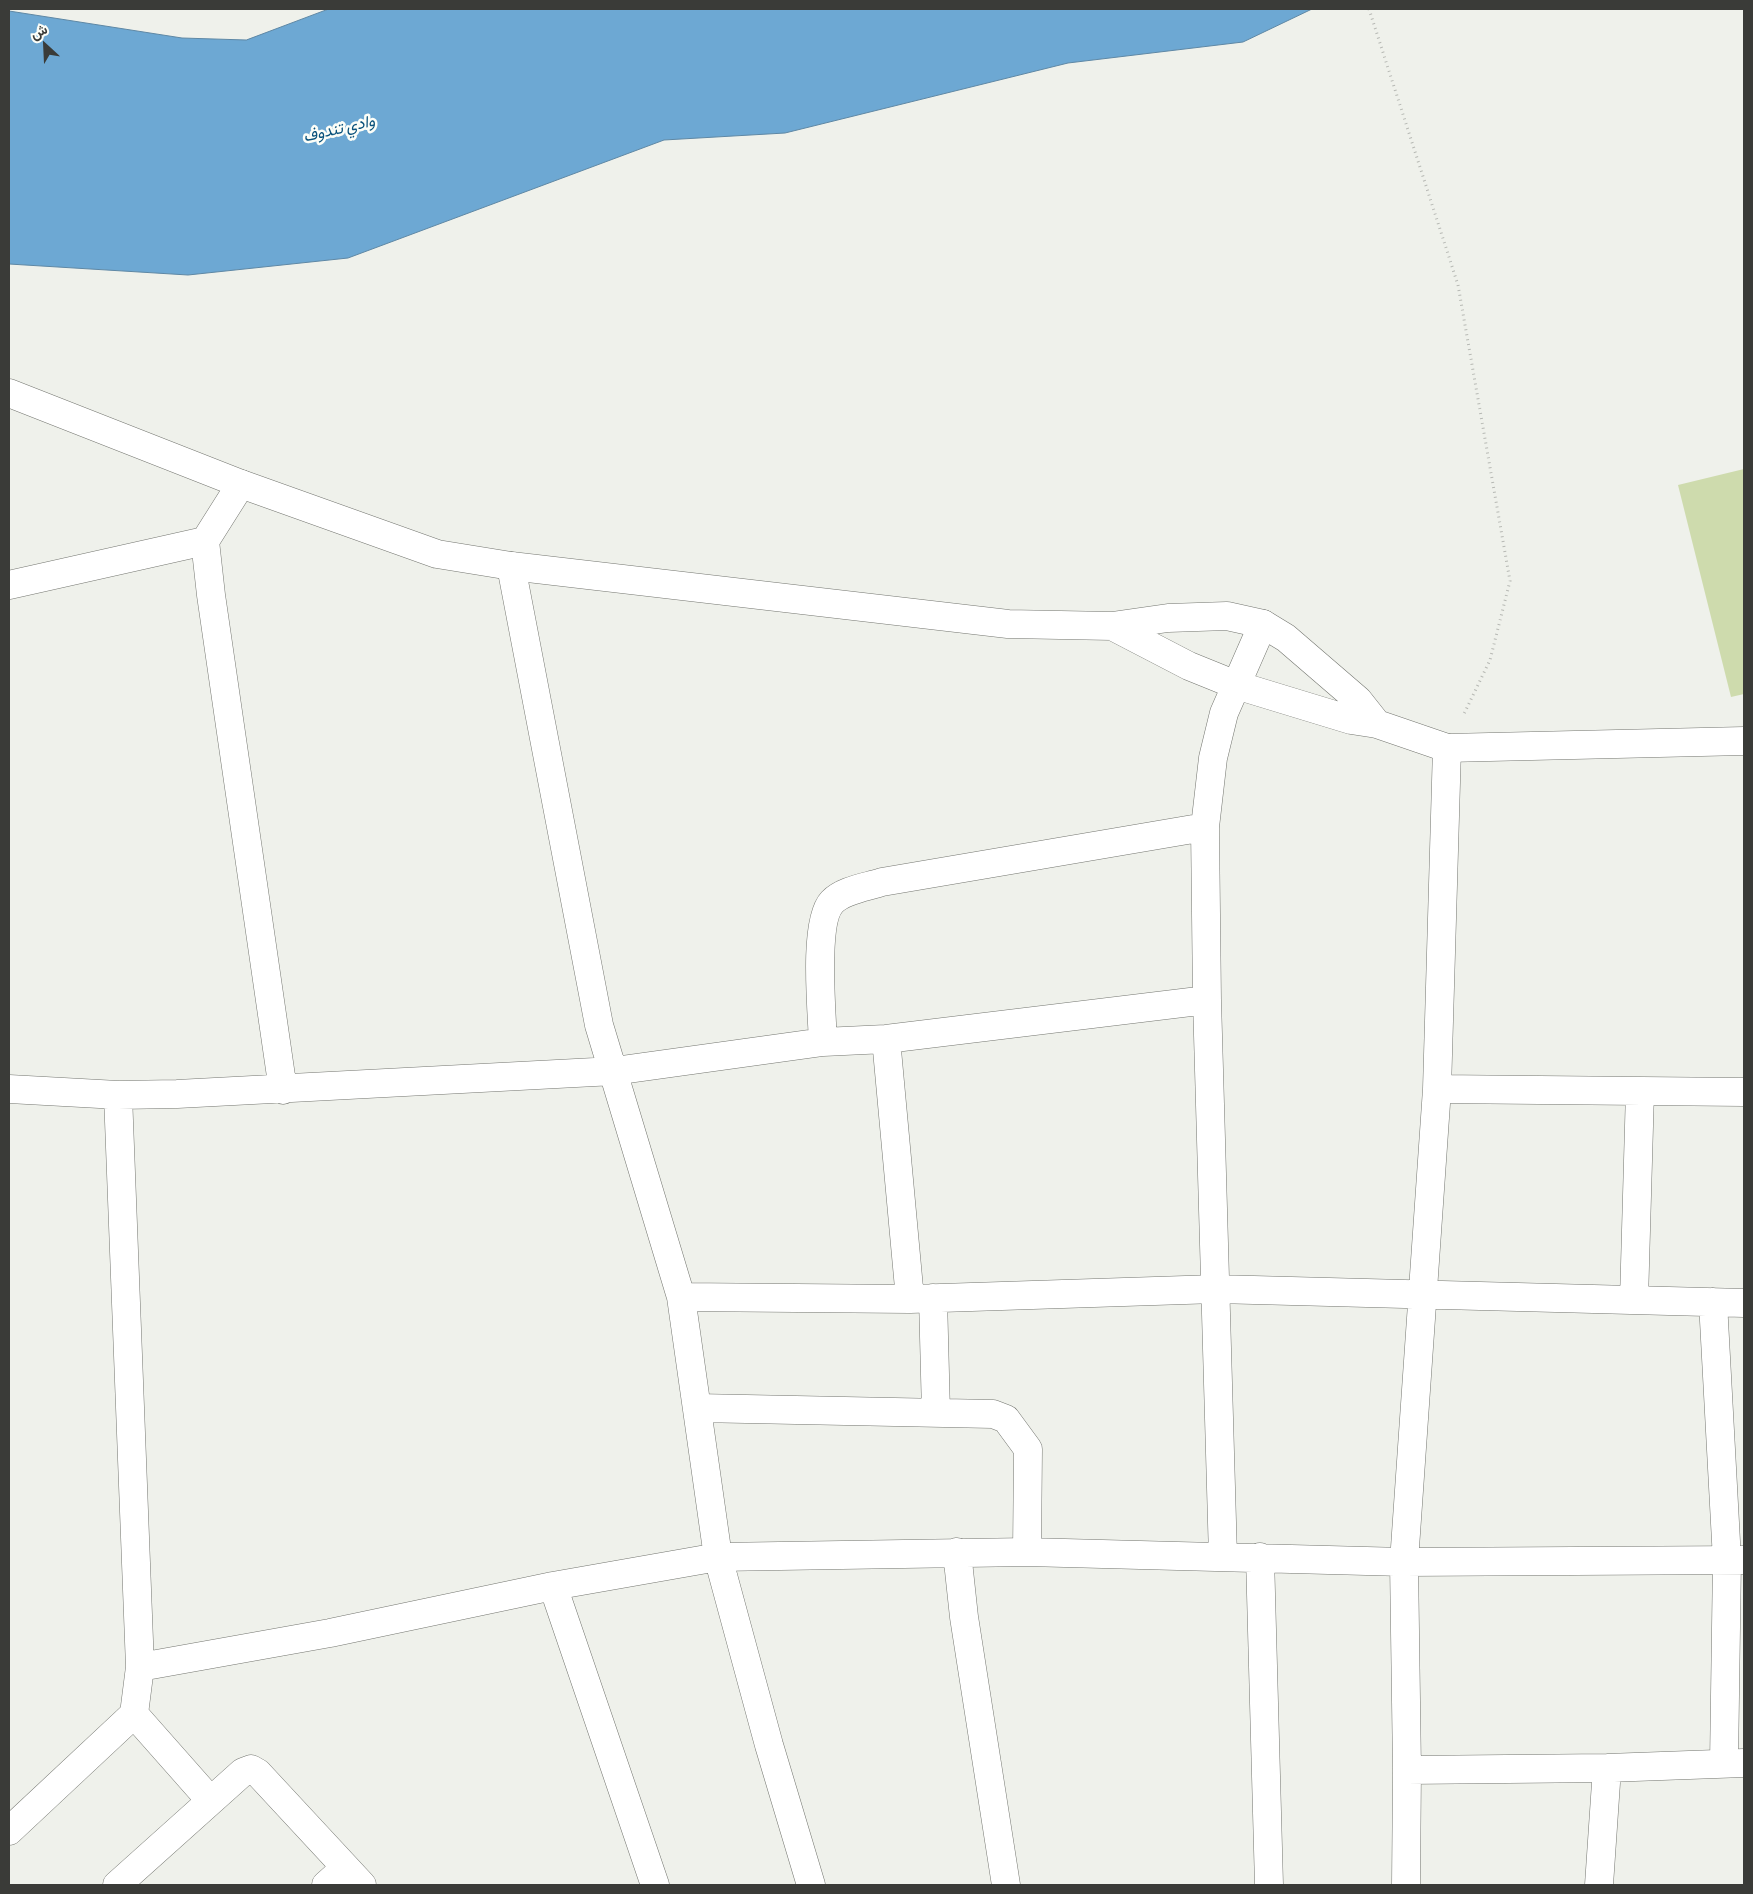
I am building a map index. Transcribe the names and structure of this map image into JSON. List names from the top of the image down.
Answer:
{
  "water": ["وادي تندوف"],
  "north": "top left"
}
